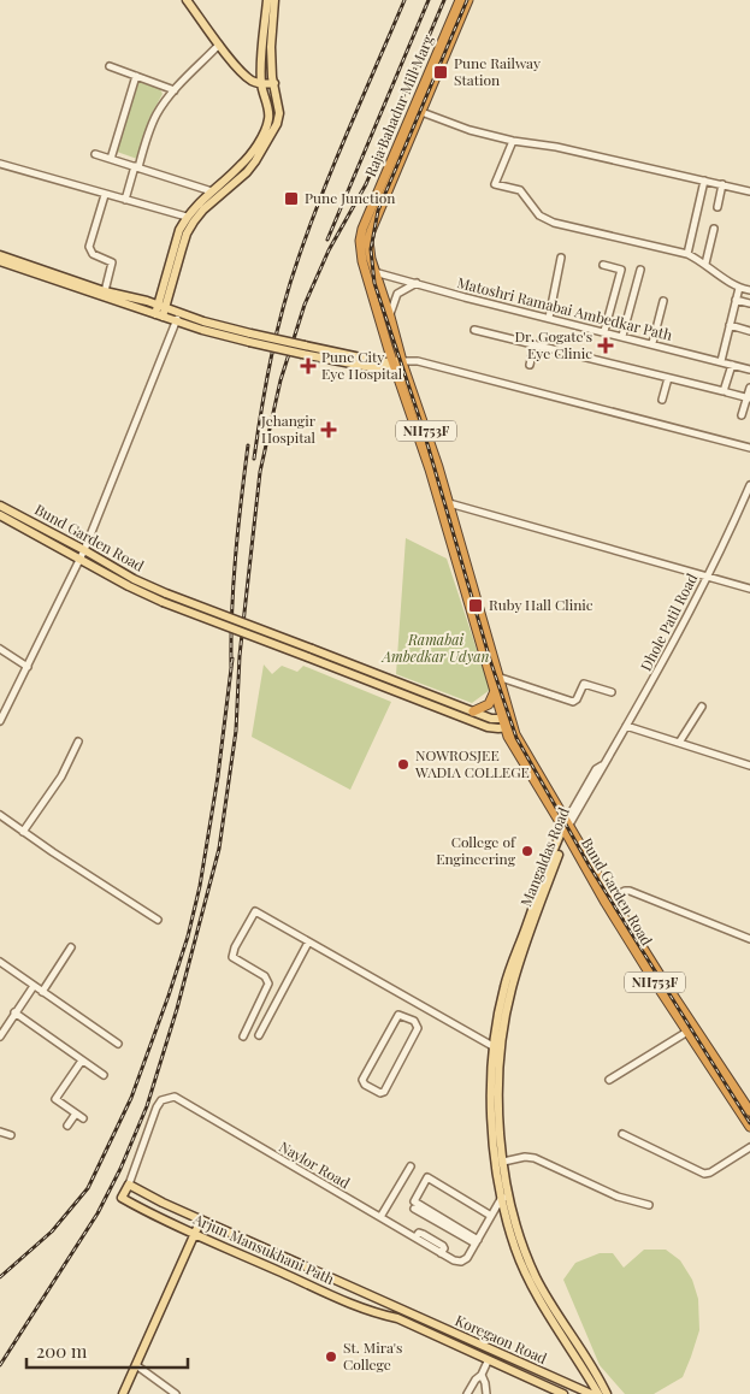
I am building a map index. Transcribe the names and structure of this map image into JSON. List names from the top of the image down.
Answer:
{
  "streets": {
    "highway": ["Raja Bahadur Mill Marg", "NH753F", "Bund Garden Road"],
    "main road": ["Mangaldas Road", "Arjun Mansukhani Path", "Koregaon Road"],
    "street": ["Matoshri Ramabai Ambedkar Path", "Dhole Patil Road", "Naylor Road"]
  },
  "crossings": [
    ["Raja Bahadur Mill Marg", "Matoshri Ramabai Ambedkar Path"],
    ["Raja Bahadur Mill Marg", "Bund Garden Road"],
    ["Bund Garden Road", "Mangaldas Road"],
    ["Dhole Patil Road", "Mangaldas Road"],
    ["Mangaldas Road", "Naylor Road"],
    ["Naylor Road", "Arjun Mansukhani Path"],
    ["Arjun Mansukhani Path", "Koregaon Road"]
  ],
  "parks": ["Ramabai Ambedkar Udyan"],
  "places": {
    "transit": ["Pune Railway Station", "Pune Junction", "Ruby Hall Clinic"],
    "health": ["Dr. Gogate's Eye Clinic", "Pune City Eye Hospital", "Jehangir Hospital"],
    "other": ["NOWROSJEE WADIA COLLEGE", "College of Engineering", "St. Mira's College"]
  },
  "scale_bar": "200 m"
}
